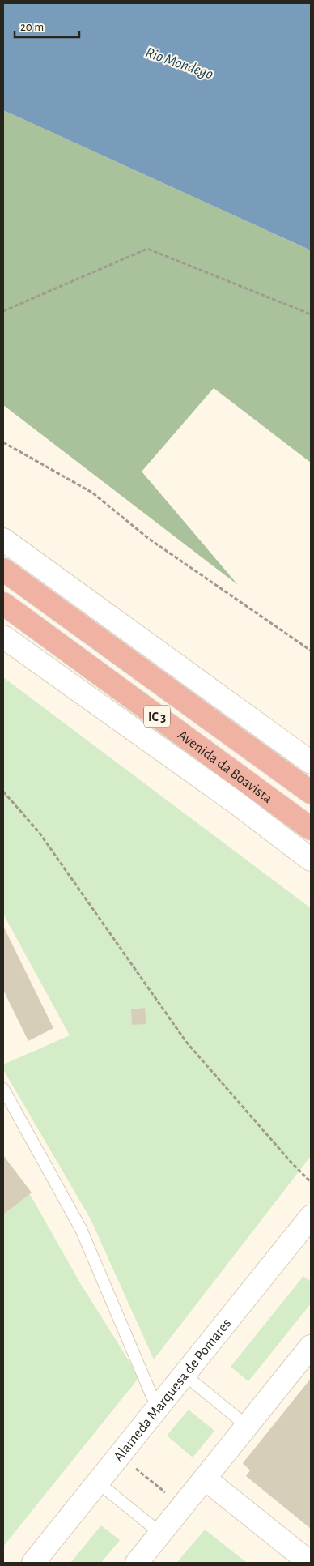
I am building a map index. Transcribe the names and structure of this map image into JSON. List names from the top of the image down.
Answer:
{
  "streets": {
    "highway": ["IC 3", "Avenida da Boavista"],
    "street": ["Alameda Marquesa de Pomares"]
  },
  "water": ["Rio Mondego"],
  "scale_bar": "20 m"
}
